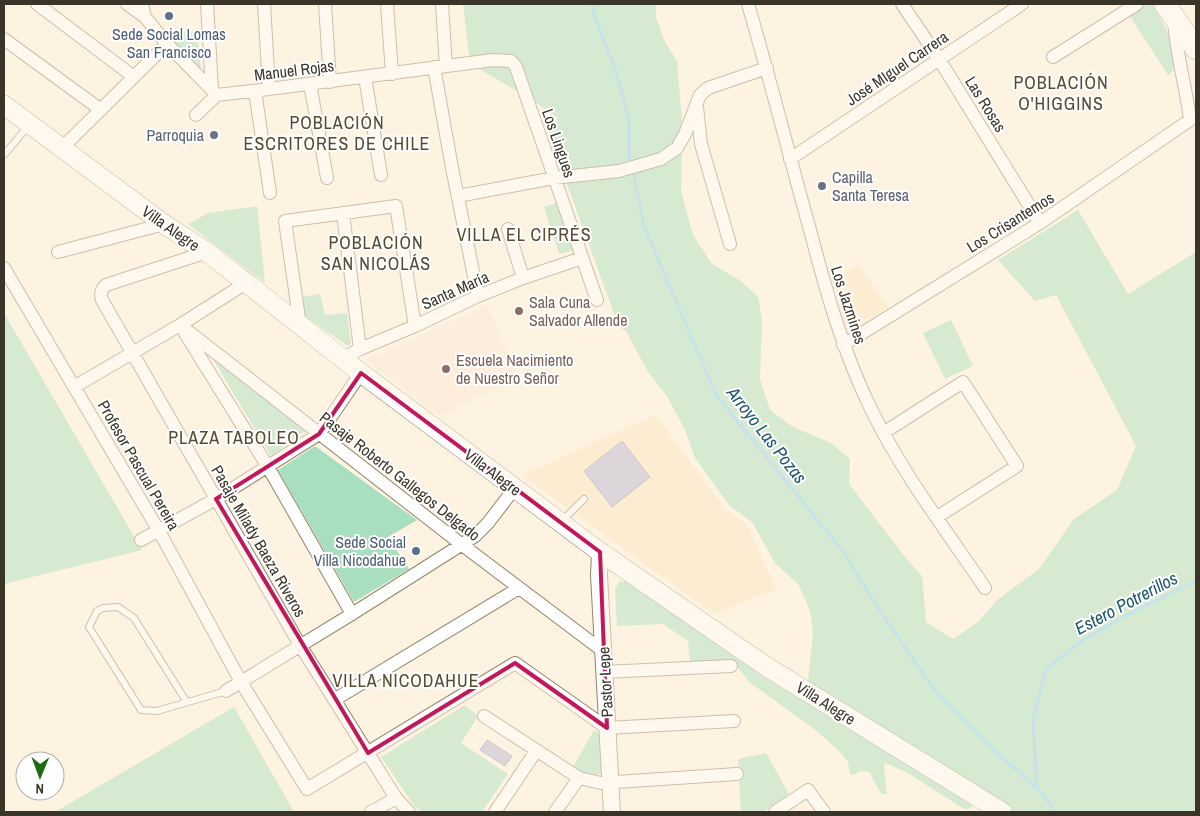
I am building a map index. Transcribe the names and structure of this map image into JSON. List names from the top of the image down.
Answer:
{
  "streets": {
    "main road": ["Villa Alegre"],
    "street": [
      "José MIguel Carrera",
      "Manuel Rojas",
      "Las Rosas",
      "Los Lingues",
      "Los Crisantemos",
      "Santa María",
      "Los Jazmines",
      "Profesor Pascual Pereira",
      "Pasaje Roberto Gallegos Delgado",
      "Pasaje Milady Baeza Riveros",
      "Pastor Lepe"
    ]
  },
  "crossings": [
    ["José MIguel Carrera", "Las Rosas"],
    ["José MIguel Carrera", "Los Jazmines"],
    ["Manuel Rojas", "Los Lingues"],
    ["Las Rosas", "Los Crisantemos"],
    ["Los Lingues", "Santa María"],
    ["Los Crisantemos", "Los Jazmines"],
    ["Villa Alegre", "Santa María"],
    ["Villa Alegre", "Pasaje Milady Baeza Riveros"],
    ["Villa Alegre", "Pastor Lepe"],
    ["Profesor Pascual Pereira", "Pasaje Milady Baeza Riveros"],
    ["Pasaje Roberto Gallegos Delgado", "Pastor Lepe"]
  ],
  "districts": [
    "POBLACIÓN O'HIGGINS",
    "POBLACIÓN ESCRITORES DE CHILE",
    "VILLA EL CIPRÉS",
    "POBLACIÓN SAN NICOLÁS",
    "PLAZA TABOLEO",
    "VILLA NICODAHUE"
  ],
  "water": ["Arroyo Las Pozas", "Estero Potrerillos"],
  "places": [
    "Sede Social Lomas San Francisco",
    "Parroquia",
    "Capilla Santa Teresa",
    "Sala Cuna Salvador Allende",
    "Escuela Nacimiento de Nuestro Señor",
    "Sede Social Villa Nicodahue"
  ],
  "north": "bottom"
}
